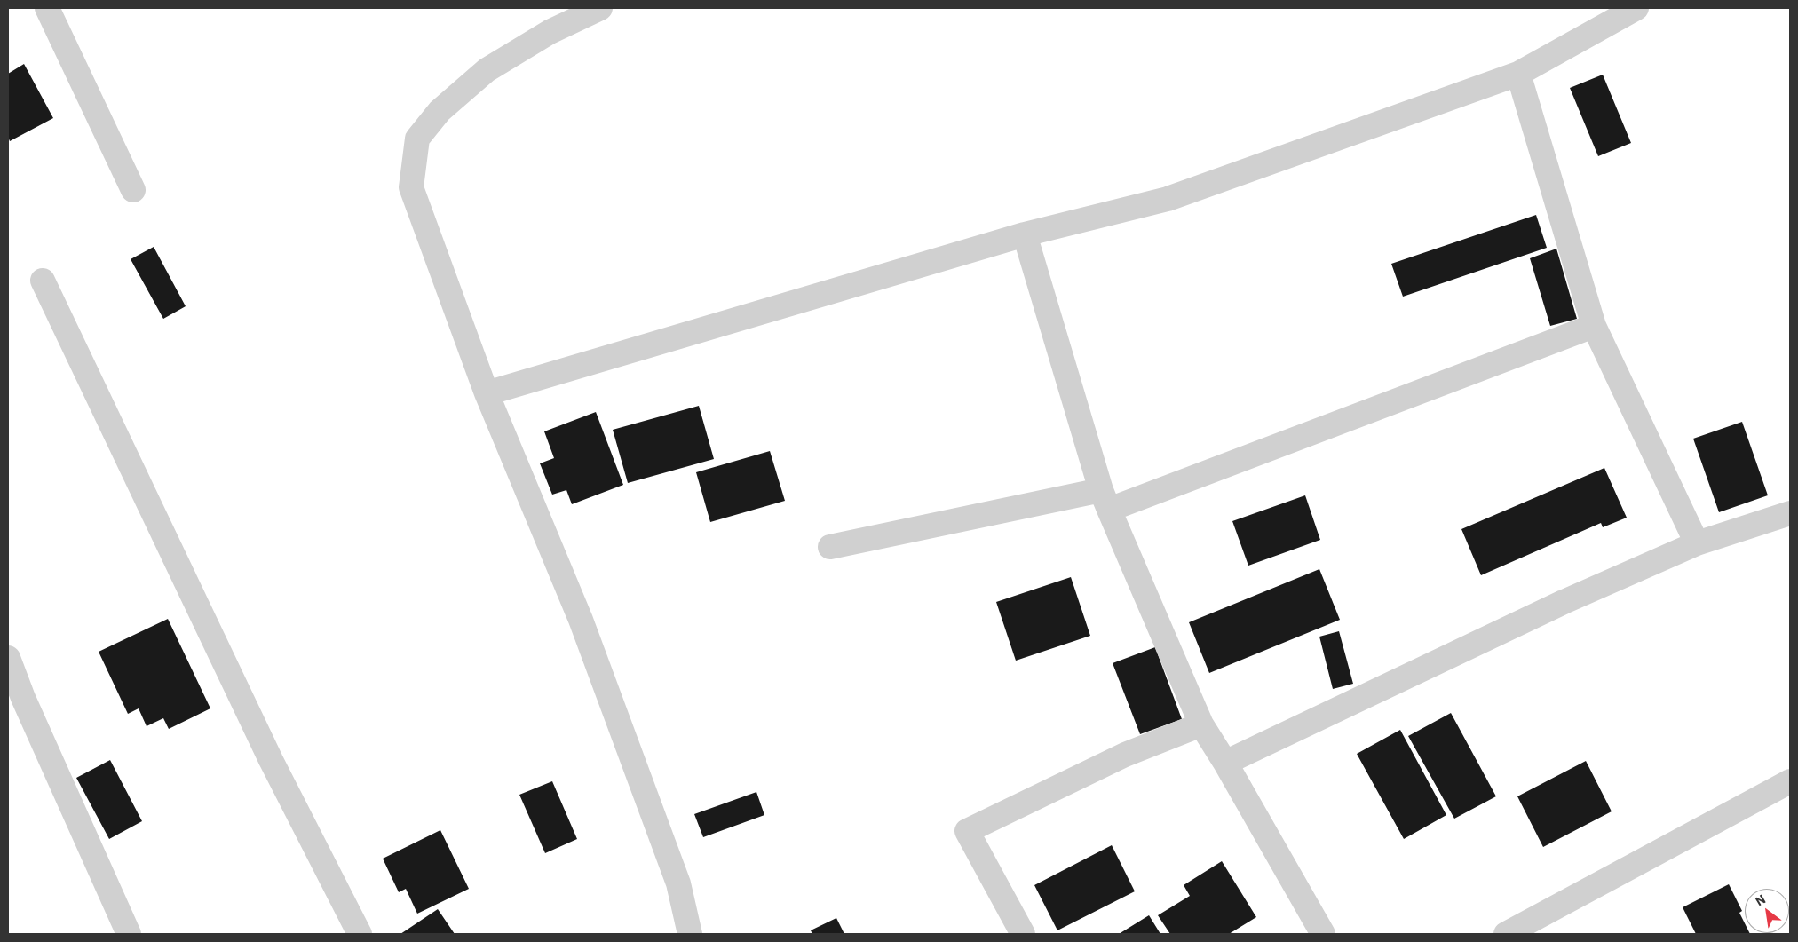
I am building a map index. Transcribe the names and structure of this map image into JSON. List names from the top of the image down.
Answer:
{
  "north": "top left"
}
